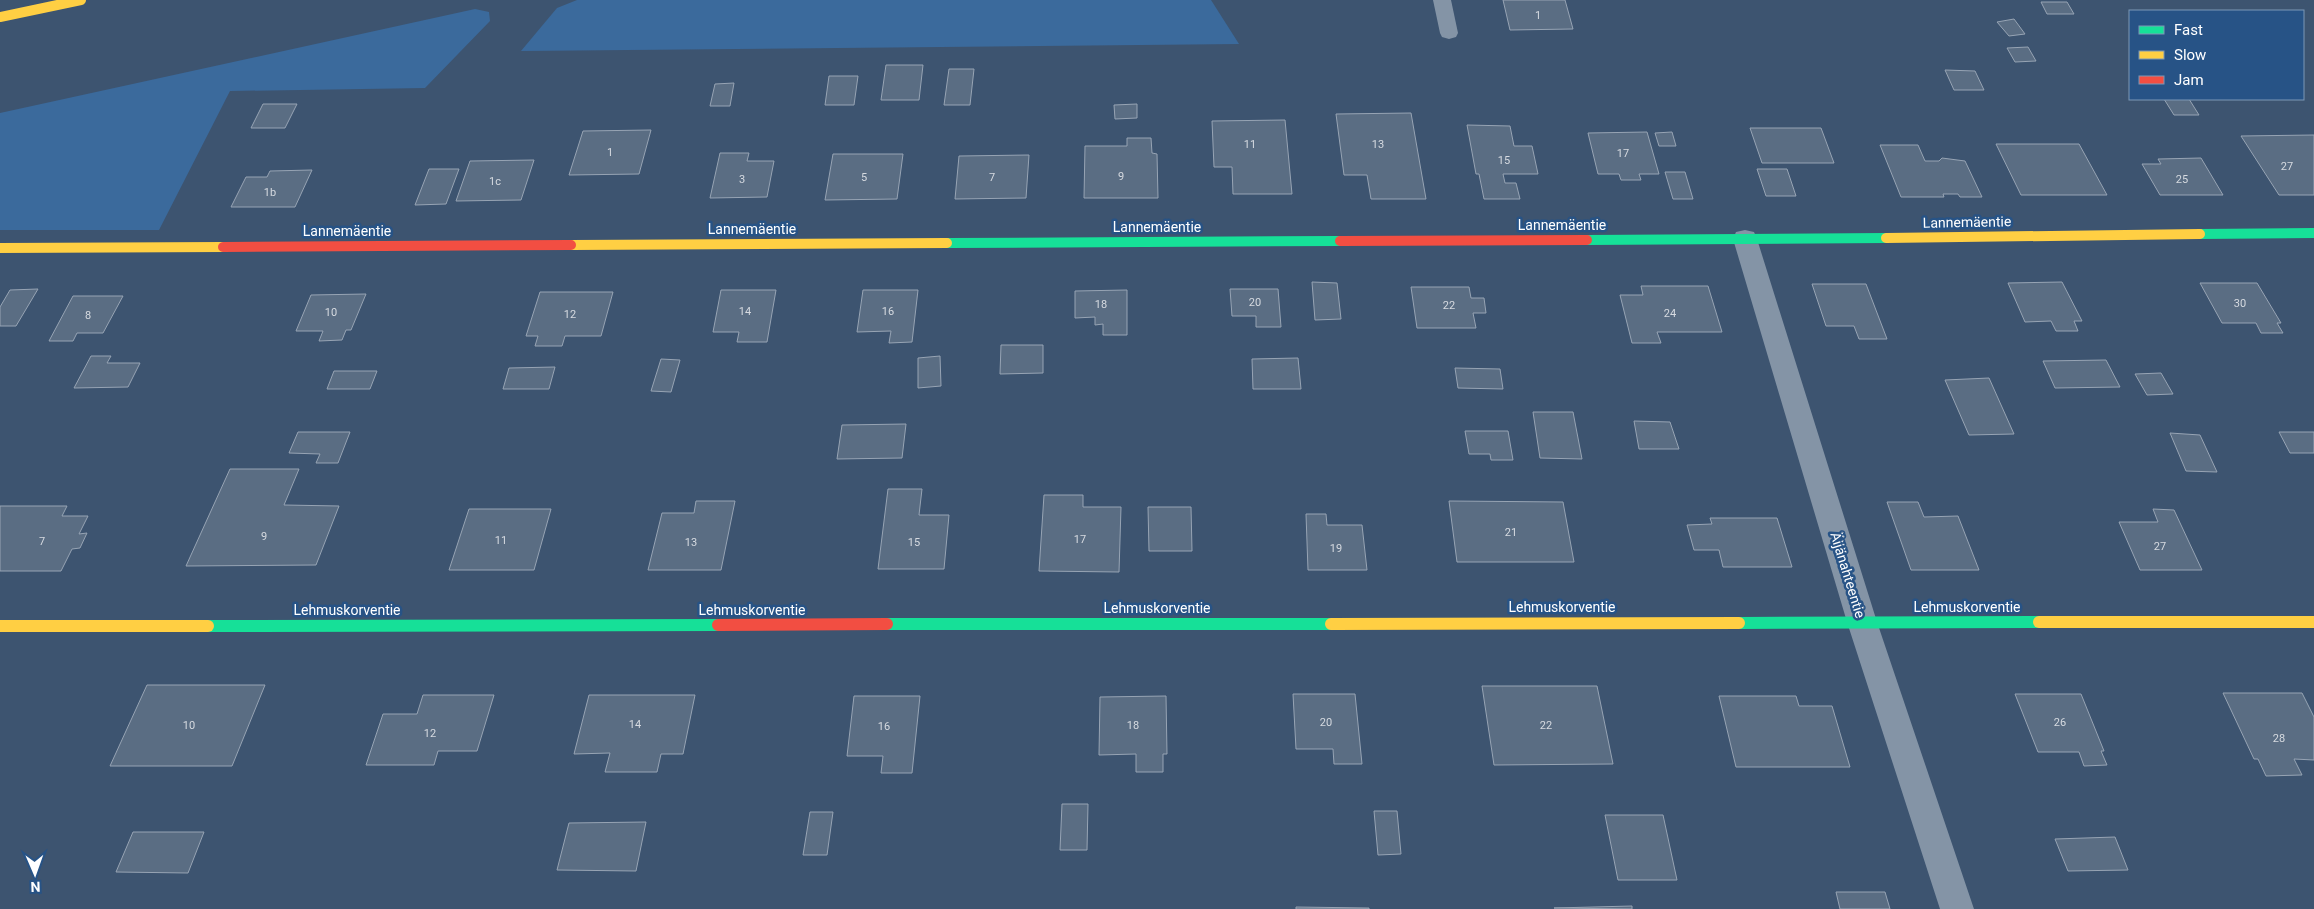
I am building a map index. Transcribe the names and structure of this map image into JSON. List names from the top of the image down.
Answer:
{
  "streets": {
    "street": ["Lannemäentie", "Äijänahteentie", "Lehmuskorventie"]
  },
  "crossings": [
    ["Lannemäentie", "Äijänahteentie"],
    ["Äijänahteentie", "Lehmuskorventie"]
  ],
  "house_numbers": [
    "1",
    "11",
    "13",
    "1",
    "17",
    "15",
    "27",
    "9",
    "5",
    "7",
    "3",
    "25",
    "1c",
    "1b",
    "20",
    "30",
    "18",
    "22",
    "14",
    "16",
    "10",
    "24",
    "12",
    "8",
    "21",
    "9",
    "17",
    "11",
    "7",
    "13",
    "15",
    "27",
    "19",
    "20",
    "26",
    "14",
    "10",
    "18",
    "22",
    "16",
    "12",
    "28"
  ],
  "legend": ["Fast", "Slow", "Jam"],
  "north": "bottom"
}
